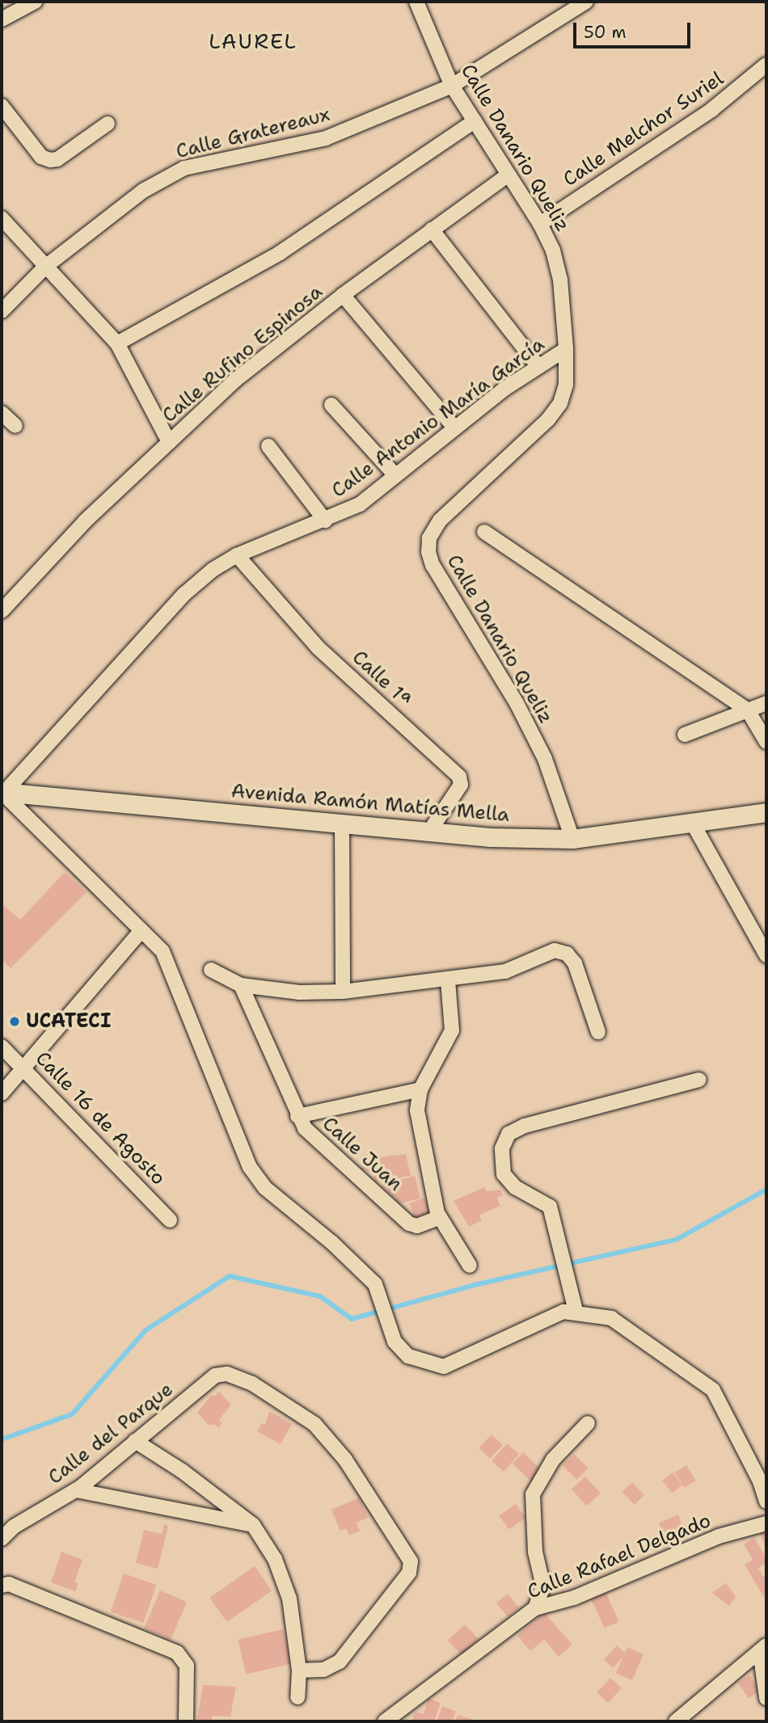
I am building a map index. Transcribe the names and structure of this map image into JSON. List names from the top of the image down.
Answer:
{
  "streets": {
    "street": [
      "Calle Melchor Suriel",
      "Calle Gratereaux",
      "Calle Danario Queliz",
      "Calle Rufino Espinosa",
      "Calle Antonio María García",
      "Calle 1ª",
      "Avenida Ramón Matías Mella",
      "Calle 16 de Agosto",
      "Calle Juan",
      "Calle del Parque",
      "Calle Rafael Delgado"
    ]
  },
  "crossings": [
    ["Calle Melchor Suriel", "Calle Danario Queliz"],
    ["Calle Gratereaux", "Calle Danario Queliz"],
    ["Calle Danario Queliz", "Calle Rufino Espinosa"],
    ["Calle Danario Queliz", "Calle Antonio María García"],
    ["Calle Danario Queliz", "Avenida Ramón Matías Mella"],
    ["Calle Antonio María García", "Calle 1ª"],
    ["Calle Antonio María García", "Avenida Ramón Matías Mella"],
    ["Calle 1ª", "Avenida Ramón Matías Mella"]
  ],
  "districts": ["LAUREL"],
  "places": ["UCATECI"],
  "scale_bar": "50 m"
}
